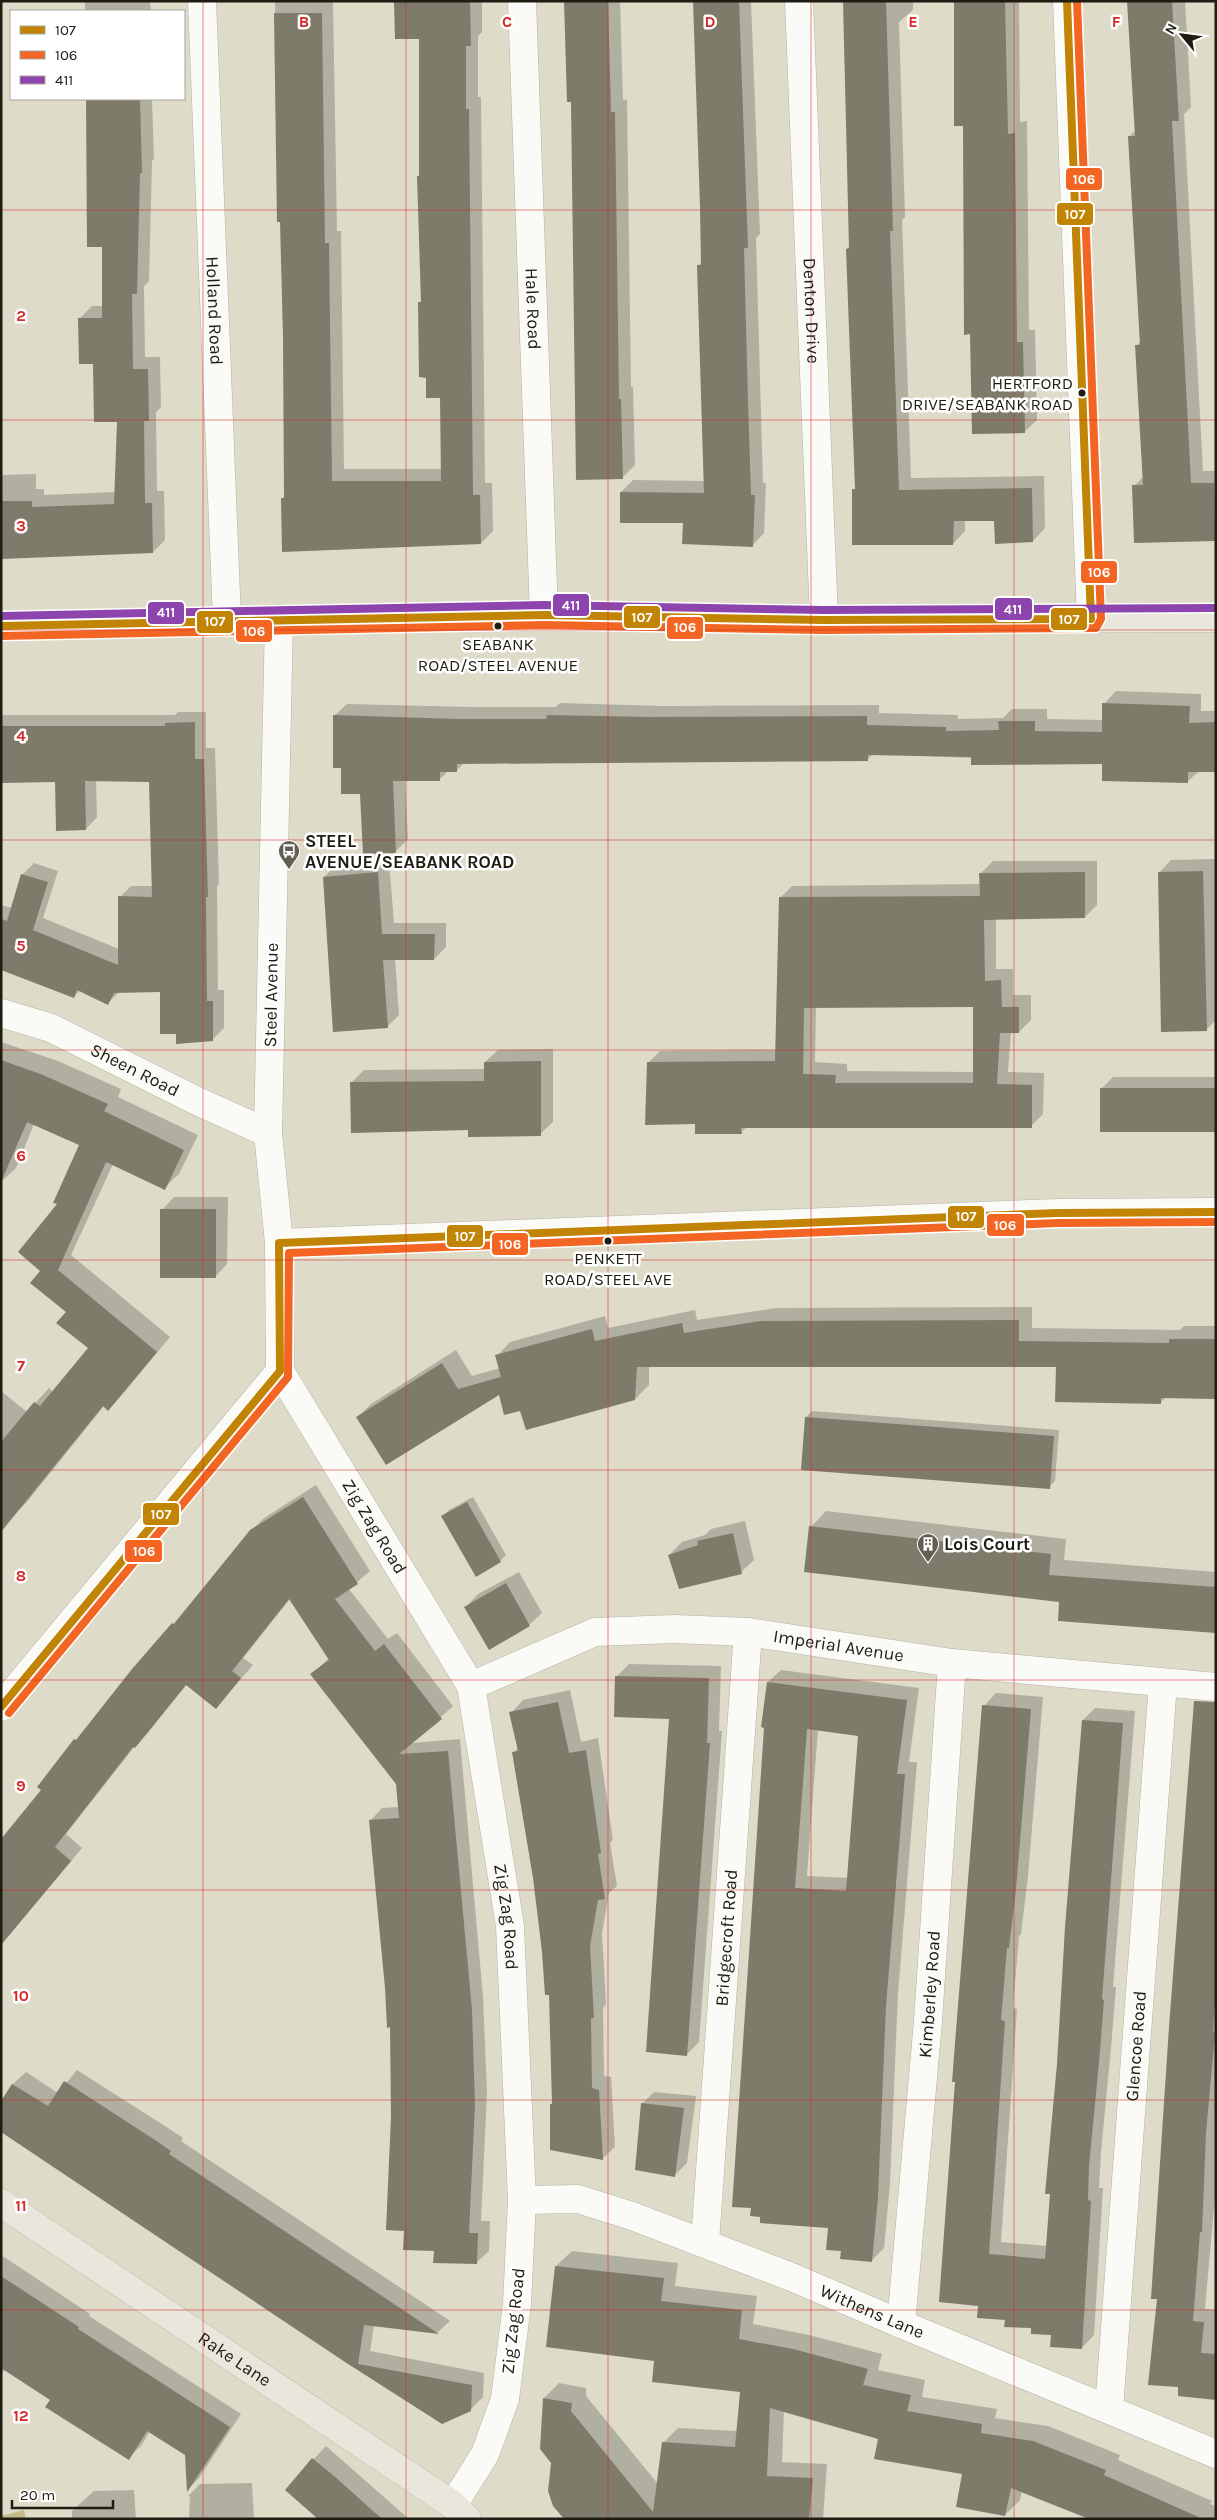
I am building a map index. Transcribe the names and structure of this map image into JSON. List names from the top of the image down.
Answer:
{
  "streets": {
    "main road": ["Rake Lane"],
    "street": [
      "Hale Road",
      "Holland Road",
      "Denton Drive",
      "Steel Avenue",
      "Sheen Road",
      "Zig Zag Road",
      "Imperial Avenue",
      "Bridgecroft Road",
      "Kimberley Road",
      "Glencoe Road",
      "Withens Lane"
    ]
  },
  "crossings": [
    ["Steel Avenue", "Sheen Road"],
    ["Steel Avenue", "Zig Zag Road"],
    ["Zig Zag Road", "Imperial Avenue"],
    ["Zig Zag Road", "Withens Lane"],
    ["Zig Zag Road", "Rake Lane"],
    ["Imperial Avenue", "Bridgecroft Road"],
    ["Imperial Avenue", "Kimberley Road"],
    ["Imperial Avenue", "Glencoe Road"],
    ["Bridgecroft Road", "Withens Lane"],
    ["Kimberley Road", "Withens Lane"],
    ["Glencoe Road", "Withens Lane"]
  ],
  "places": {
    "other": ["HERTFORD DRIVE/SEABANK ROAD", "SEABANK ROAD/STEEL AVENUE", "PENKETT ROAD/STEEL AVE"],
    "bus stop": ["STEEL AVENUE/SEABANK ROAD"],
    "building": ["Lois Court"]
  },
  "lines": ["transit line 107", "transit line 106", "transit line 411"],
  "legend": ["107", "106", "411"],
  "scale_bar": "20 m",
  "north": "top left",
  "grid": {
    "columns": [
      "B",
      "C",
      "D",
      "E",
      "F"
    ],
    "rows": [
      "2",
      "3",
      "4",
      "5",
      "6",
      "7",
      "8",
      "9",
      "10",
      "11",
      "12"
    ]
  }
}
